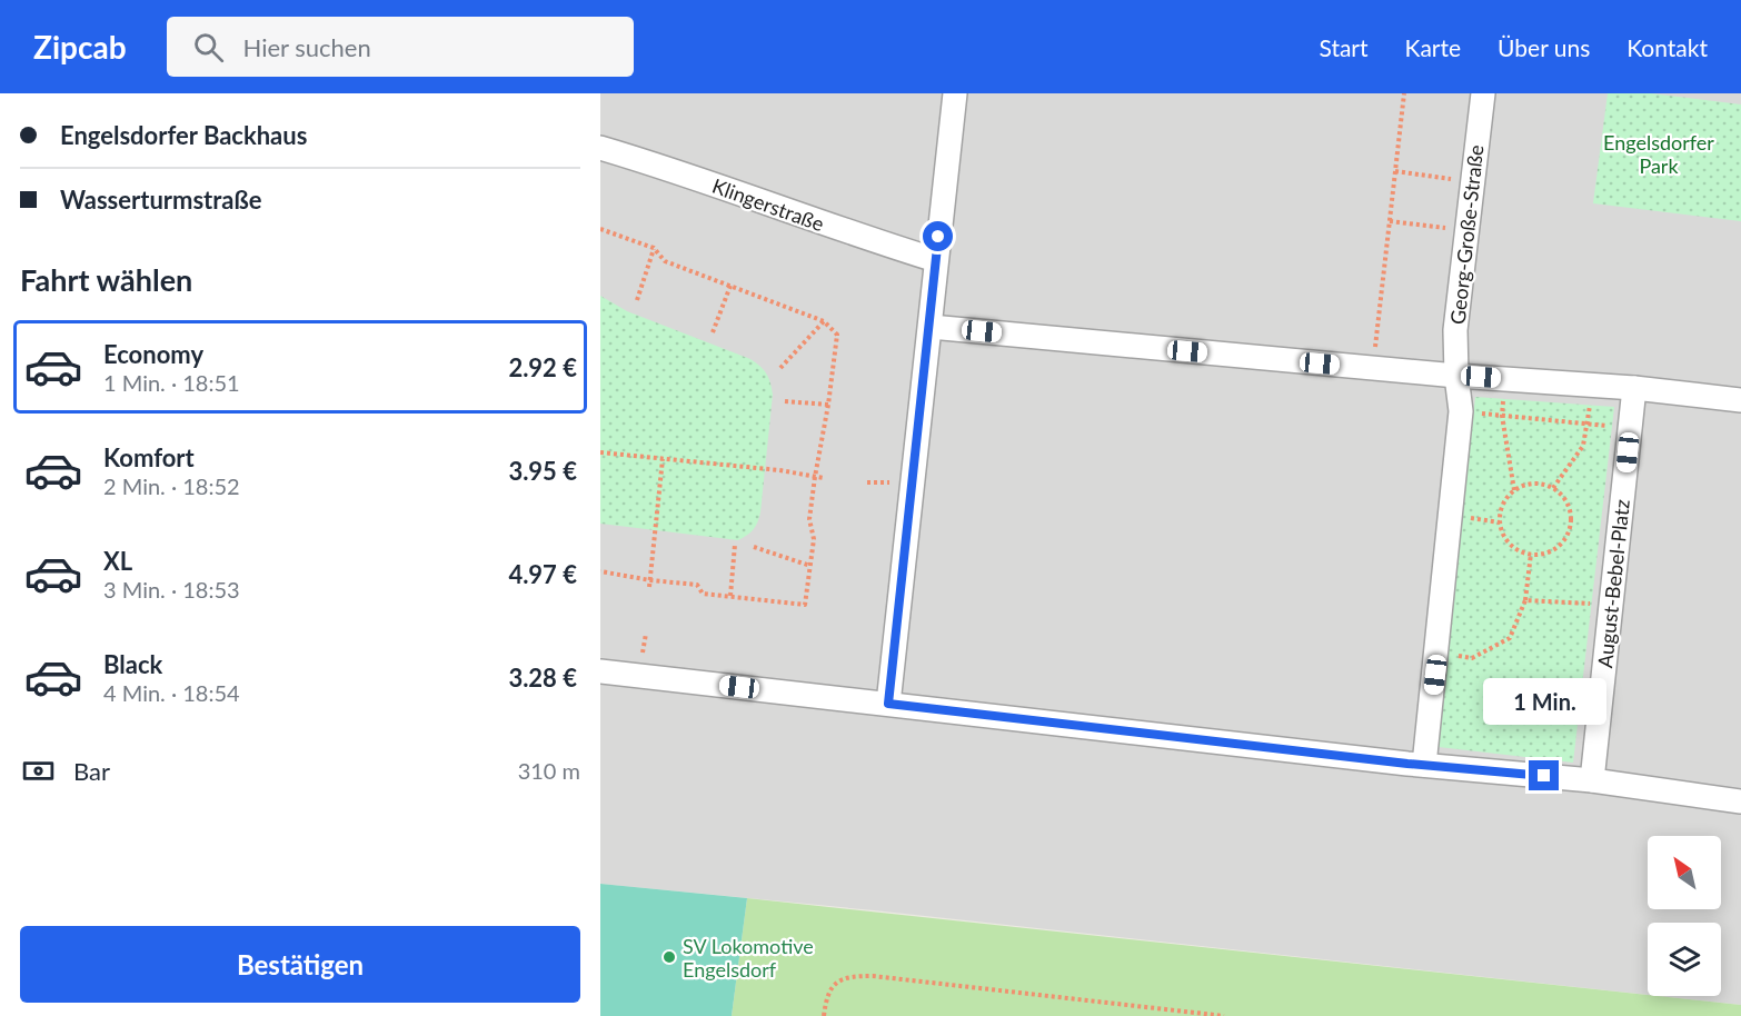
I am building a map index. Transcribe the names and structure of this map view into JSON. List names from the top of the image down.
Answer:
{
  "streets": {
    "street": ["Klingerstraße", "Georg-Große-Straße", "August-Bebel-Platz"]
  },
  "parks": ["Engelsdorfer Park"],
  "places": ["SV Lokomotive Engelsdorf"],
  "north": "top left",
  "page": {
    "header": "Zipcab",
    "search": "Hier suchen",
    "nav": [
      "Start",
      "Karte",
      "Über uns",
      "Kontakt"
    ],
    "banner": ["Engelsdorfer Backhaus", "Wasserturmstraße"],
    "heading": "Fahrt wählen",
    "list": [
      {
        "name": "Economy",
        "note": "1 Min. · 18:51",
        "value": "2.92 €"
      },
      {
        "name": "Komfort",
        "note": "2 Min. · 18:52",
        "value": "3.95 €"
      },
      {
        "name": "XL",
        "note": "3 Min. · 18:53",
        "value": "4.97 €"
      },
      {
        "name": "Black",
        "note": "4 Min. · 18:54",
        "value": "3.28 €"
      }
    ],
    "bubble": "1 Min.",
    "pay": ["Bar", "310 m"],
    "buttons": "Bestätigen"
  }
}
